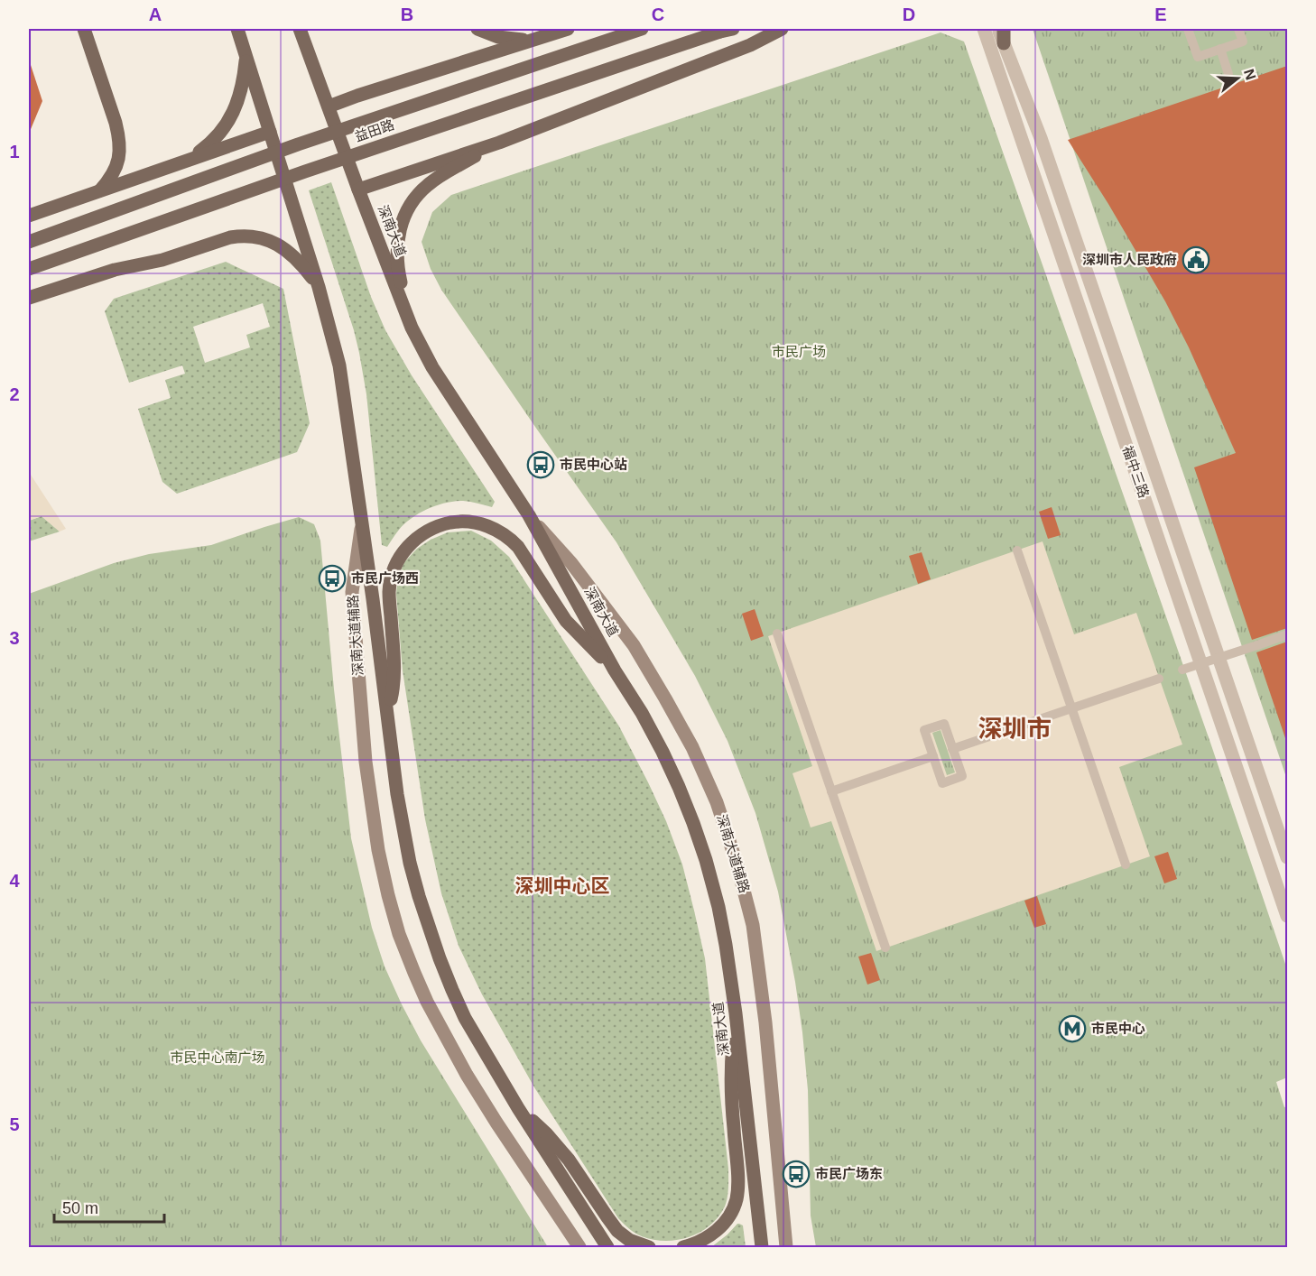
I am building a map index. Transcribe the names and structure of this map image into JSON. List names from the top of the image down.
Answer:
{
  "streets": {
    "main road": ["益田路", "深南大道", "深南大道辅路"],
    "street": ["福中三路"]
  },
  "crossings": [
    ["深南大道", "深南大道辅路"]
  ],
  "districts": ["深圳市", "深圳中心区"],
  "parks": ["市民广场", "市民中心南广场"],
  "places": {
    "public building": ["深圳市人民政府"],
    "bus stop": ["市民中心站", "市民广场西", "市民广场东"],
    "metro station": ["市民中心"]
  },
  "scale_bar": "50 m",
  "north": "right",
  "grid": {
    "columns": [
      "A",
      "B",
      "C",
      "D",
      "E"
    ],
    "rows": [
      "1",
      "2",
      "3",
      "4",
      "5"
    ]
  }
}
